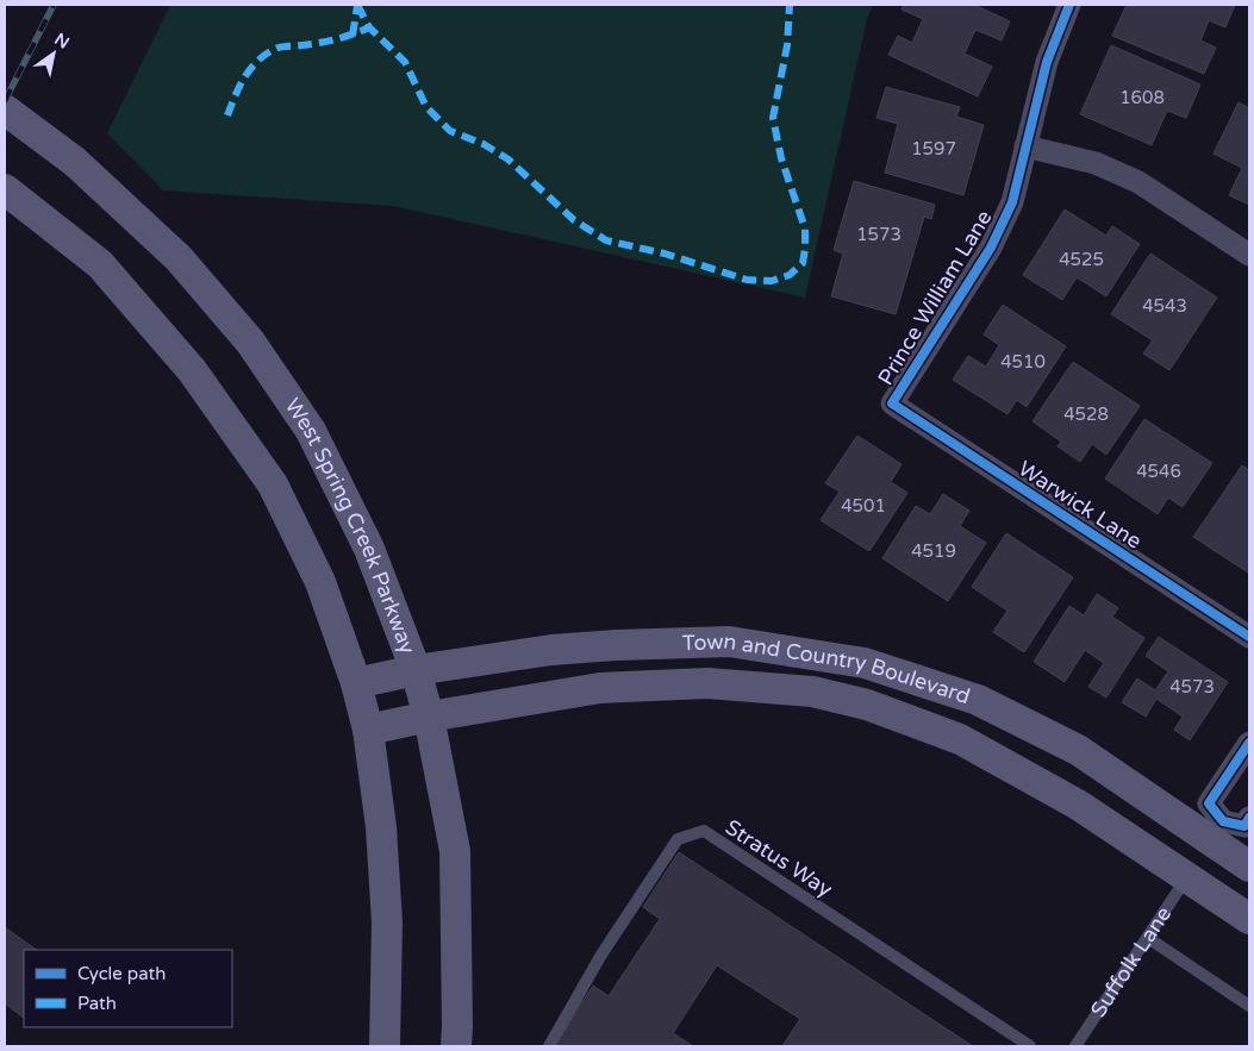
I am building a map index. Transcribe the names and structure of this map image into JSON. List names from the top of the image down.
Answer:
{
  "streets": {
    "main road": ["West Spring Creek Parkway", "Town and Country Boulevard"],
    "street": ["Prince William Lane", "Warwick Lane"],
    "lane": ["Stratus Way", "Suffolk Lane"]
  },
  "crossings": [
    ["Prince William Lane", "Warwick Lane"],
    ["West Spring Creek Parkway", "Town and Country Boulevard"],
    ["Town and Country Boulevard", "Suffolk Lane"]
  ],
  "house_numbers": [
    "1608",
    "1597",
    "1573",
    "4525",
    "4543",
    "4510",
    "4528",
    "4546",
    "4501",
    "4519",
    "4573"
  ],
  "legend": ["Cycle path", "Path"],
  "north": "top right"
}
